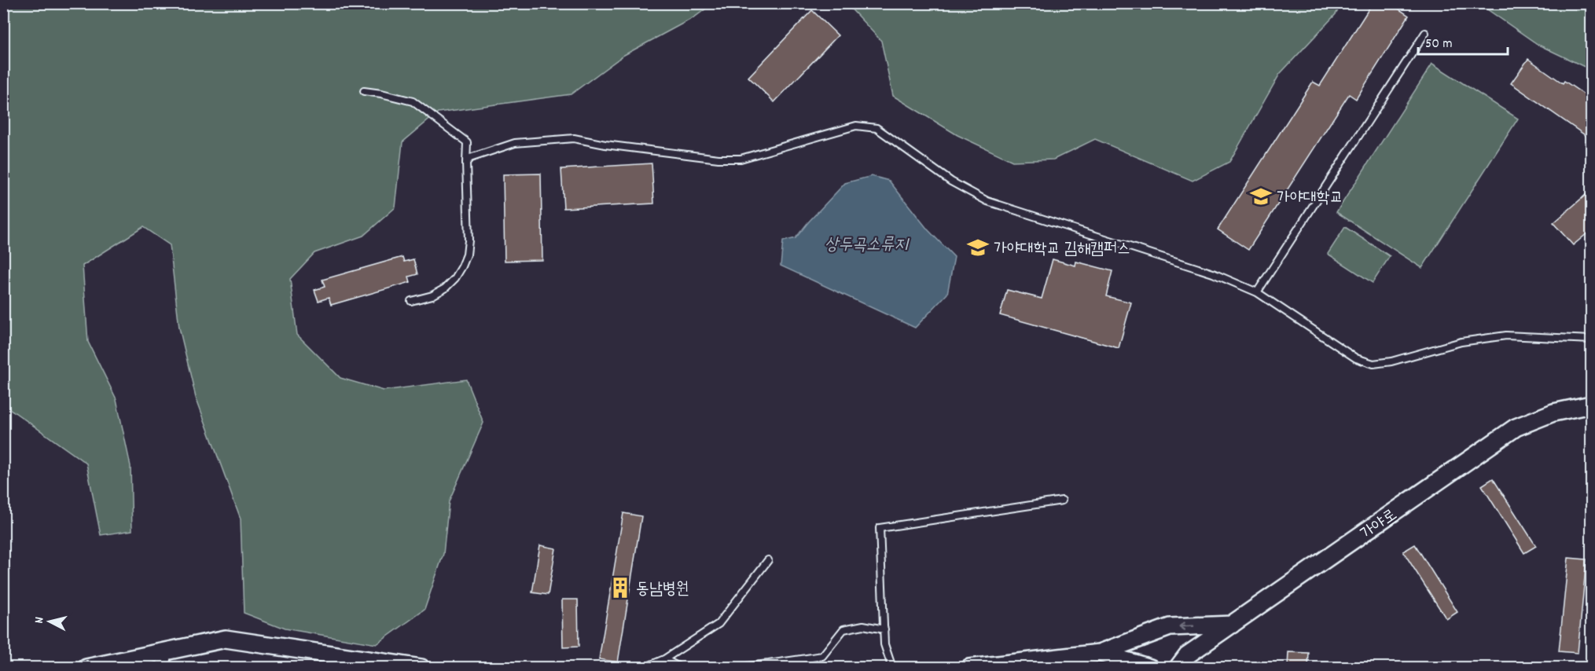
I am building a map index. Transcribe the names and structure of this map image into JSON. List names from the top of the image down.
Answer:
{
  "streets": {
    "street": ["가야로"]
  },
  "water": ["상두곡소류지"],
  "places": {
    "school or university": ["가야대학교", "가야대학교 김해캠퍼스"],
    "building": ["동남병원"]
  },
  "scale_bar": "50 m",
  "north": "left"
}
